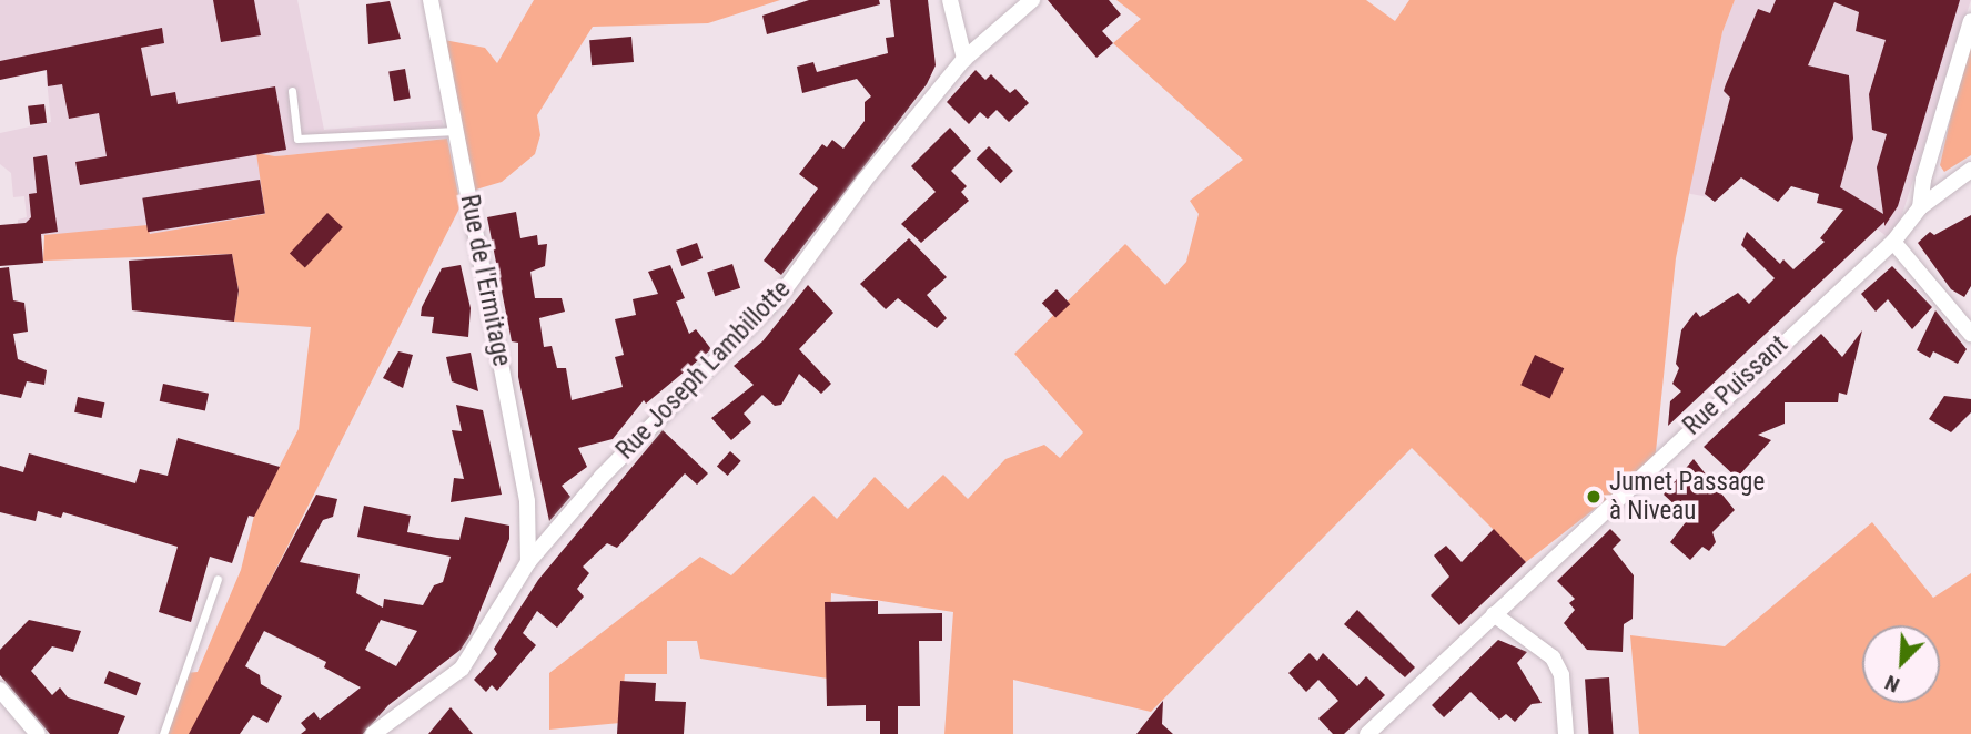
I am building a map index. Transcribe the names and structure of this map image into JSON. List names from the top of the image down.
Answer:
{
  "streets": {
    "street": ["Rue de l'Ermitage", "Rue Joseph Lambillotte", "Rue Puissant"]
  },
  "crossings": [
    ["Rue de l'Ermitage", "Rue Joseph Lambillotte"]
  ],
  "places": ["Jumet Passage à Niveau"],
  "north": "bottom left"
}
